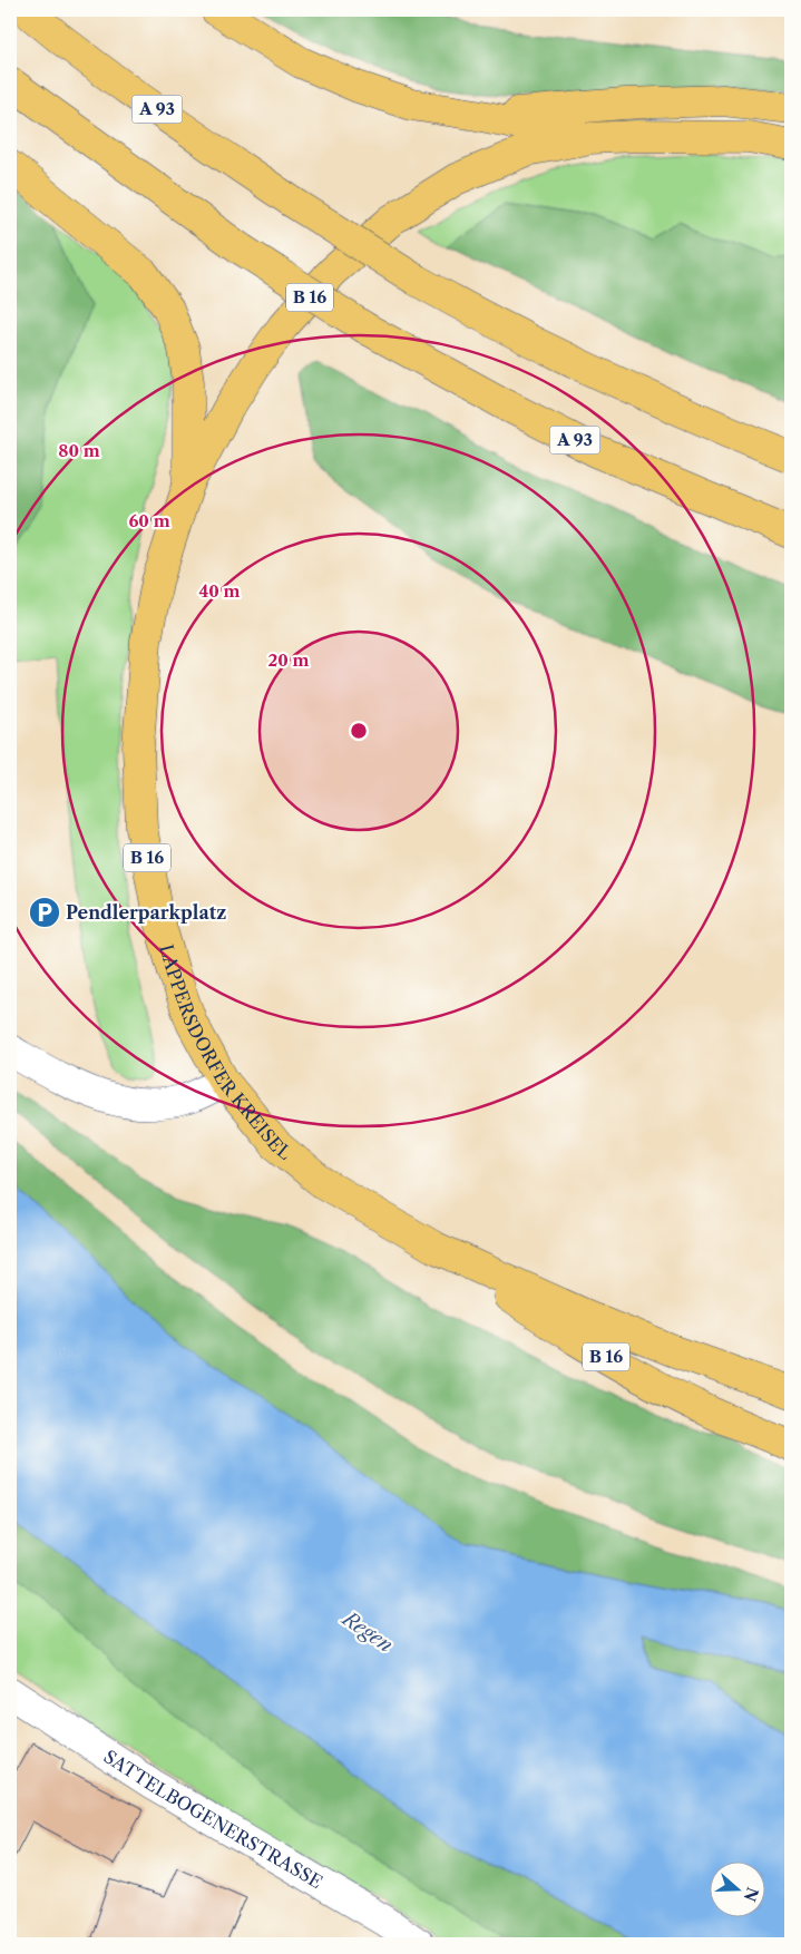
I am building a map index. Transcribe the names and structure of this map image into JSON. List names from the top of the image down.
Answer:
{
  "streets": {
    "highway": ["A 93", "B 16", "LAPPERSDORFER KREISEL"],
    "street": ["SATTELBOGENERSTRASSE"]
  },
  "crossings": [
    ["B 16", "LAPPERSDORFER KREISEL"]
  ],
  "water": ["Regen"],
  "places": {
    "parking": ["Pendlerparkplatz"]
  },
  "north": "right",
  "rings": [
    "80 m",
    "60 m",
    "40 m",
    "20 m"
  ]
}
